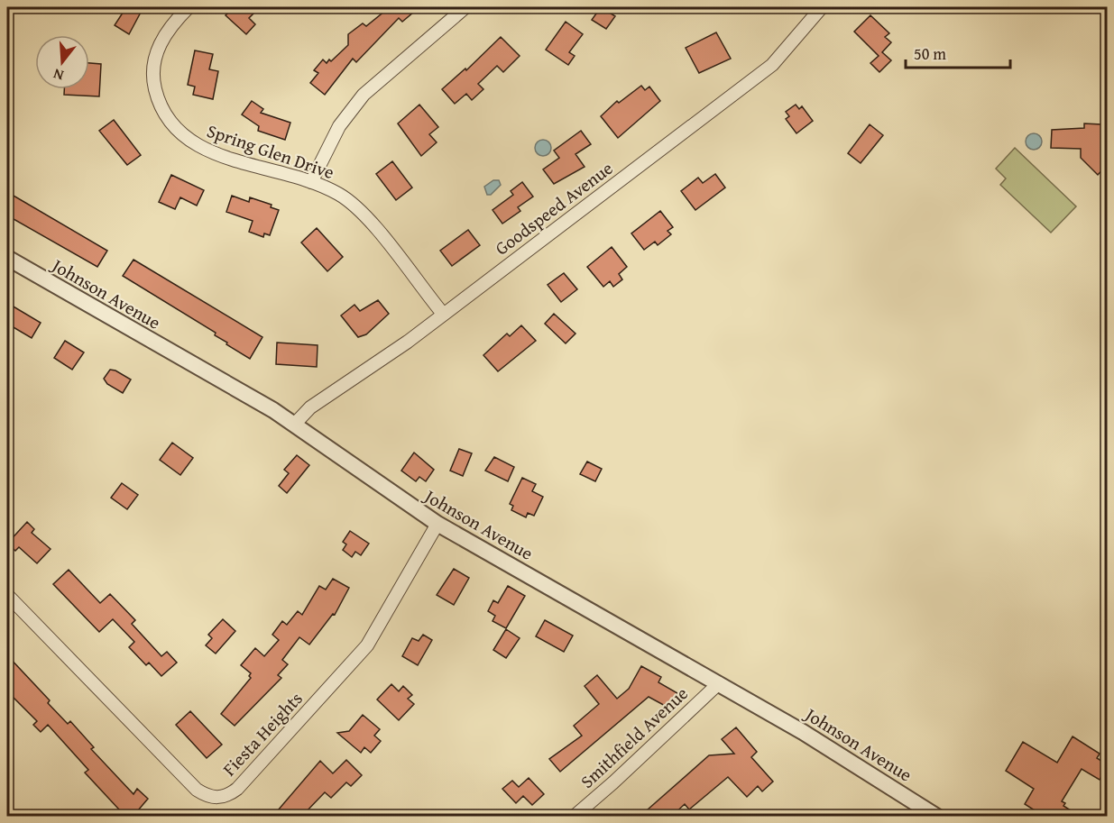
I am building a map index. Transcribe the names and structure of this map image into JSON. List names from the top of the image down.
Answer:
{
  "streets": {
    "street": [
      "Spring Glen Drive",
      "Goodspeed Avenue",
      "Johnson Avenue",
      "Fiesta Heights",
      "Smithfield Avenue"
    ]
  },
  "crossings": [
    ["Spring Glen Drive", "Goodspeed Avenue"],
    ["Goodspeed Avenue", "Johnson Avenue"],
    ["Johnson Avenue", "Fiesta Heights"],
    ["Johnson Avenue", "Smithfield Avenue"]
  ],
  "scale_bar": "50 m",
  "north": "bottom"
}
